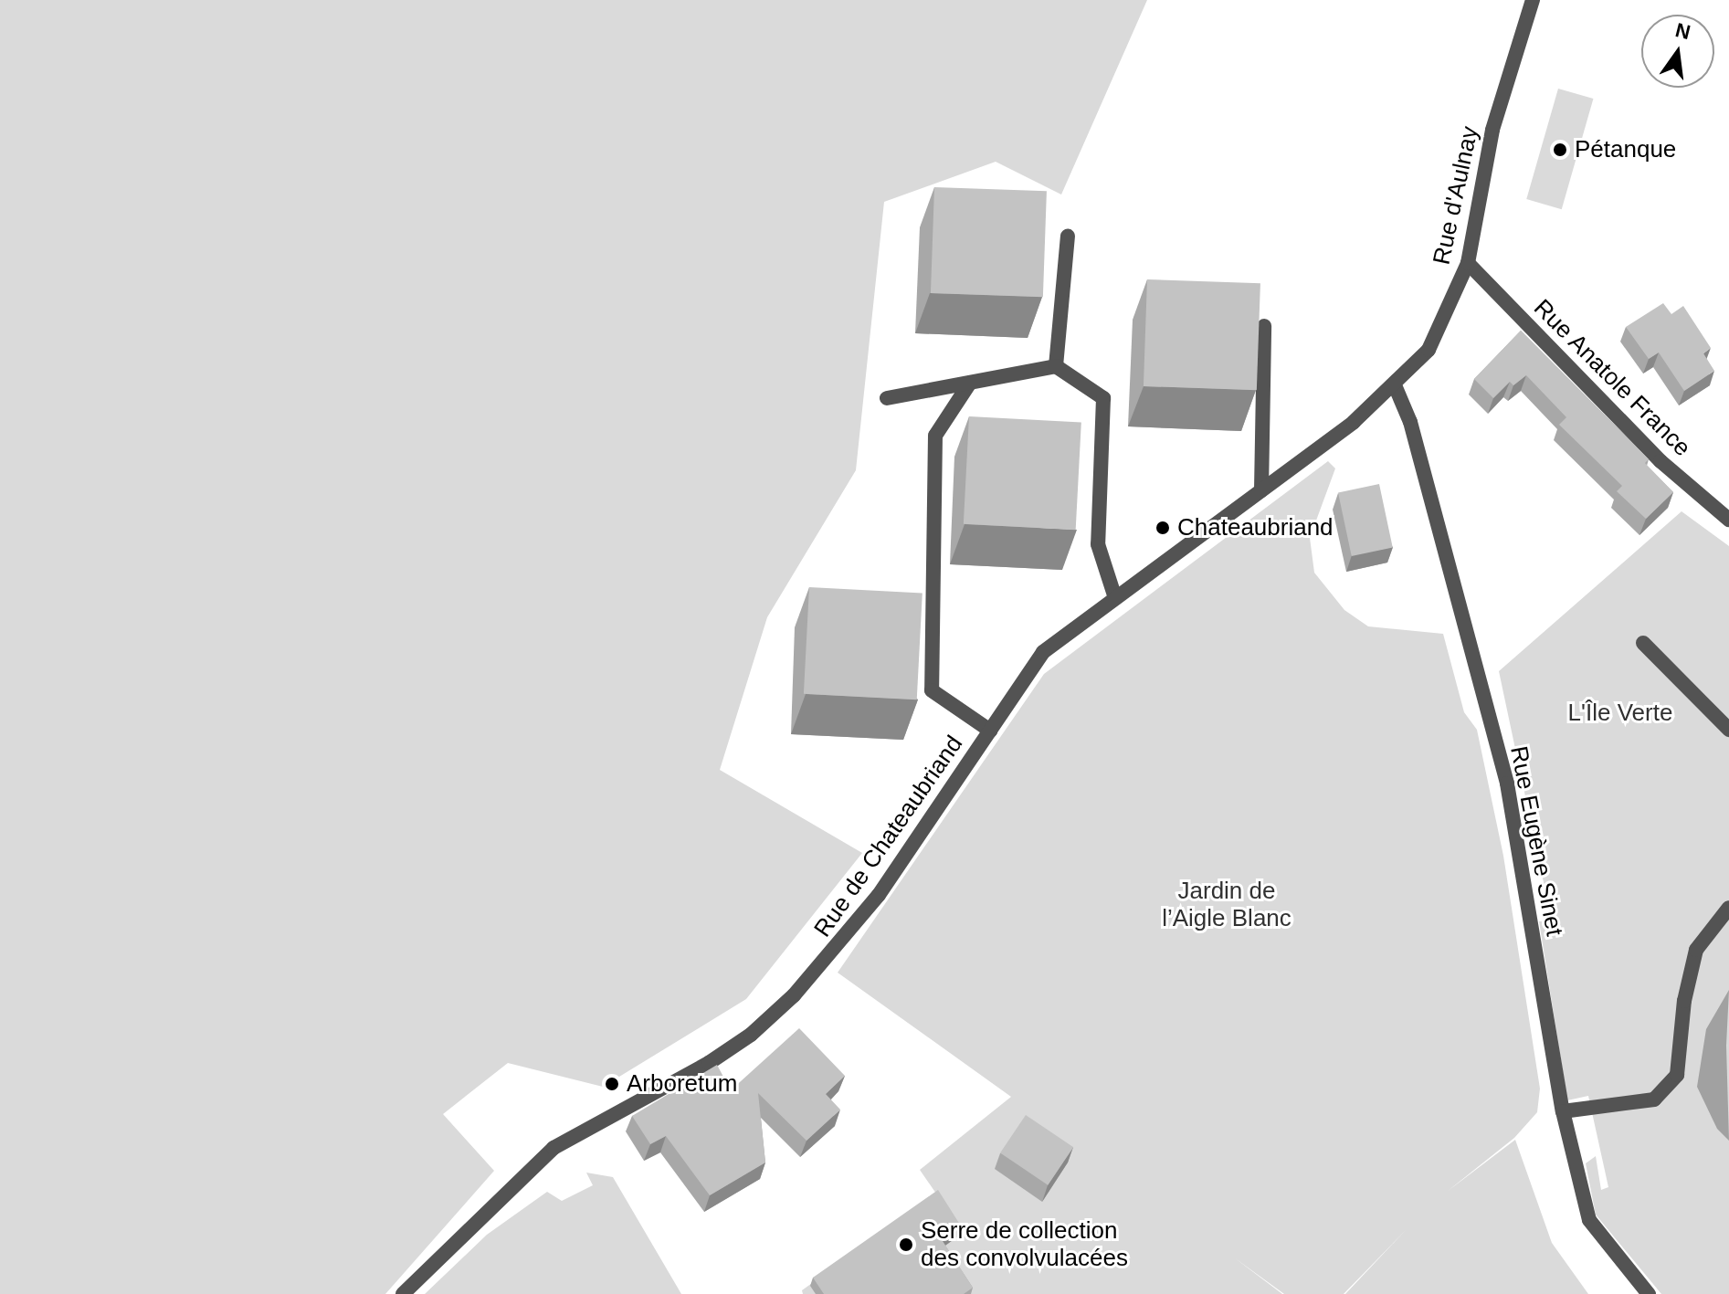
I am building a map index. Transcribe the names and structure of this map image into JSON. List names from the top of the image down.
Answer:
{
  "streets": {
    "street": [
      "Rue d'Aulnay",
      "Rue Anatole France",
      "Rue de Chateaubriand",
      "Rue Eugène Sinet"
    ]
  },
  "crossings": [
    ["Rue d'Aulnay", "Rue Anatole France"],
    ["Rue d'Aulnay", "Rue de Chateaubriand"],
    ["Rue d'Aulnay", "Rue Eugène Sinet"],
    ["Rue de Chateaubriand", "Rue Eugène Sinet"]
  ],
  "parks": ["L'Île Verte", "Jardin de l’Aigle Blanc"],
  "places": [
    "Pétanque",
    "Chateaubriand",
    "Arboretum",
    "Serre de collection des convolvulacées"
  ],
  "north": "top"
}
